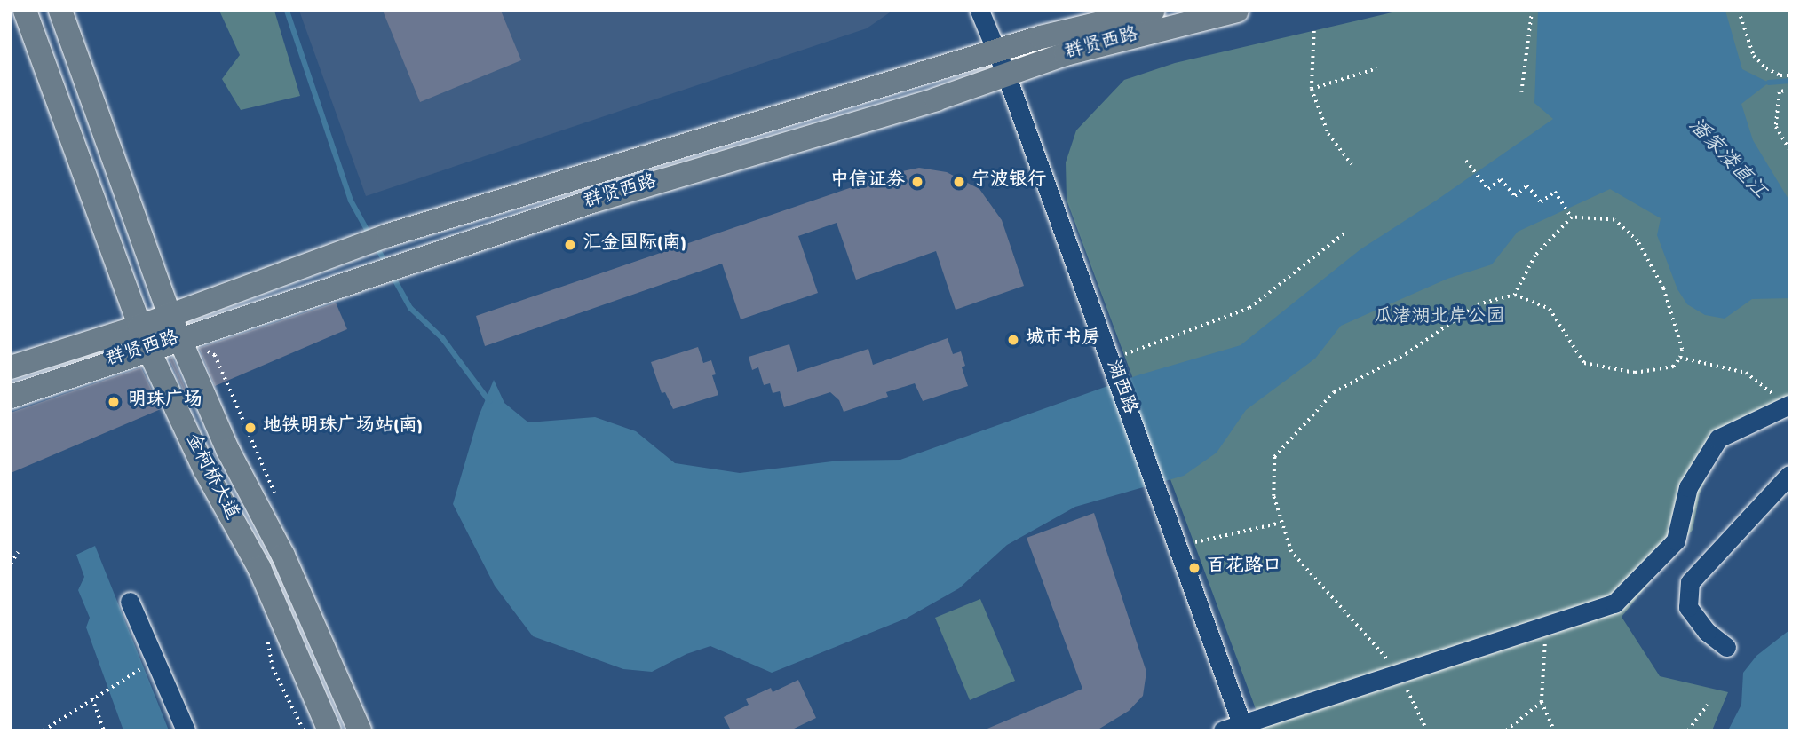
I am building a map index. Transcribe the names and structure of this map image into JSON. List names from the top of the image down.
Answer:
{
  "streets": {
    "main road": ["群贤西路", "金柯桥大道"],
    "street": ["湖西路"]
  },
  "crossings": [
    ["群贤西路", "湖西路"],
    ["群贤西路", "金柯桥大道"]
  ],
  "water": ["潘家溇直江"],
  "parks": ["瓜渚湖北岸公园"],
  "places": [
    "中信证券",
    "宁波银行",
    "汇金国际(南)",
    "城市书房",
    "明珠广场",
    "地铁明珠广场站(南)",
    "百花路口"
  ]
}
